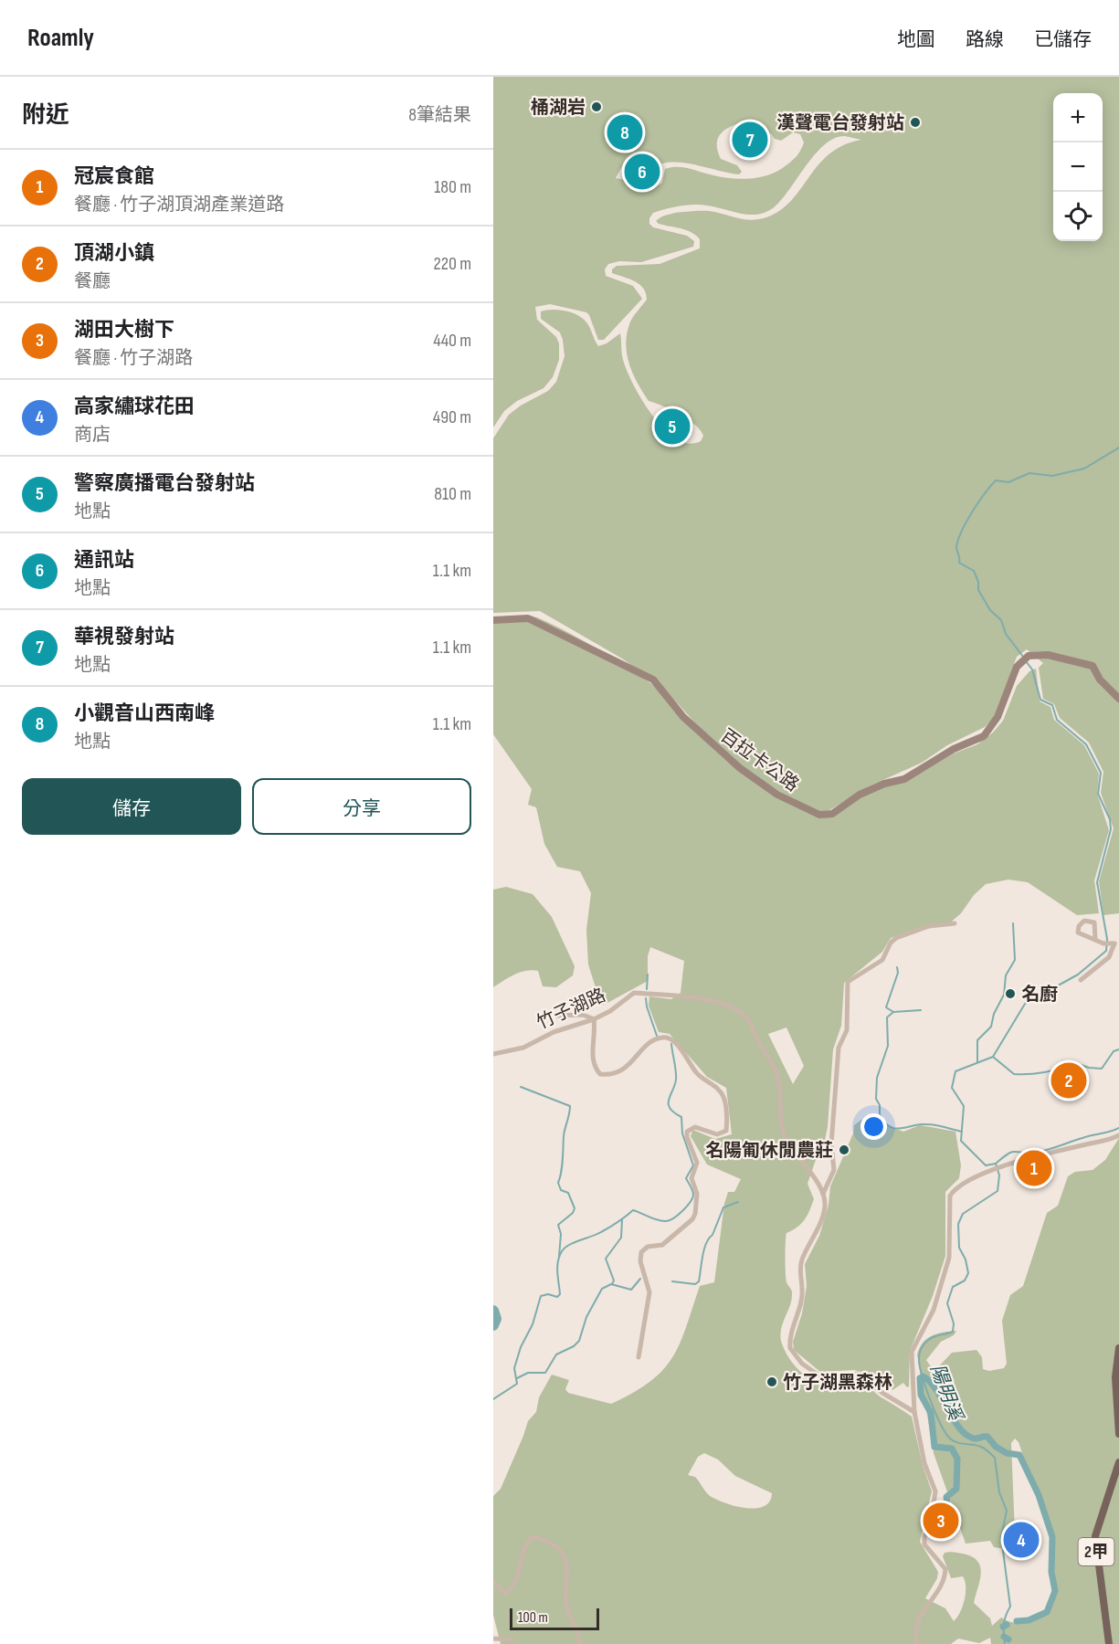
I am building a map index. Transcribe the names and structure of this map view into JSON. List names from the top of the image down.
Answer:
{
  "streets": {
    "main road": ["百拉卡公路", "2甲"],
    "street": ["竹子湖路"]
  },
  "water": ["陽明溪"],
  "places": [
    "桶湖岩",
    "漢聲電台發射站",
    "名廚",
    "名陽匍休閒農莊",
    "竹子湖黑森林"
  ],
  "scale_bar": "100 m",
  "page": {
    "header": "Roamly",
    "nav": ["地圖", "路線", "已儲存"],
    "heading": ["附近", "8筆結果"],
    "map_buttons": ["+", "−"],
    "pins": [
      "8",
      "7",
      "6",
      "5",
      "2",
      "1",
      "3",
      "4"
    ],
    "list": [
      {
        "mark": "1",
        "name": "冠宸食館",
        "note": "餐廳 · 竹子湖頂湖產業道路",
        "value": "180 m"
      },
      {
        "mark": "2",
        "name": "頂湖小鎮",
        "note": "餐廳",
        "value": "220 m"
      },
      {
        "mark": "3",
        "name": "湖田大樹下",
        "note": "餐廳 · 竹子湖路",
        "value": "440 m"
      },
      {
        "mark": "4",
        "name": "高家繡球花田",
        "note": "商店",
        "value": "490 m"
      },
      {
        "mark": "5",
        "name": "警察廣播電台發射站",
        "note": "地點",
        "value": "810 m"
      },
      {
        "mark": "6",
        "name": "通訊站",
        "note": "地點",
        "value": "1.1 km"
      },
      {
        "mark": "7",
        "name": "華視發射站",
        "note": "地點",
        "value": "1.1 km"
      },
      {
        "mark": "8",
        "name": "小觀音山西南峰",
        "note": "地點",
        "value": "1.1 km"
      }
    ],
    "buttons": ["儲存", "分享"],
    "scale": "100 m"
  }
}
